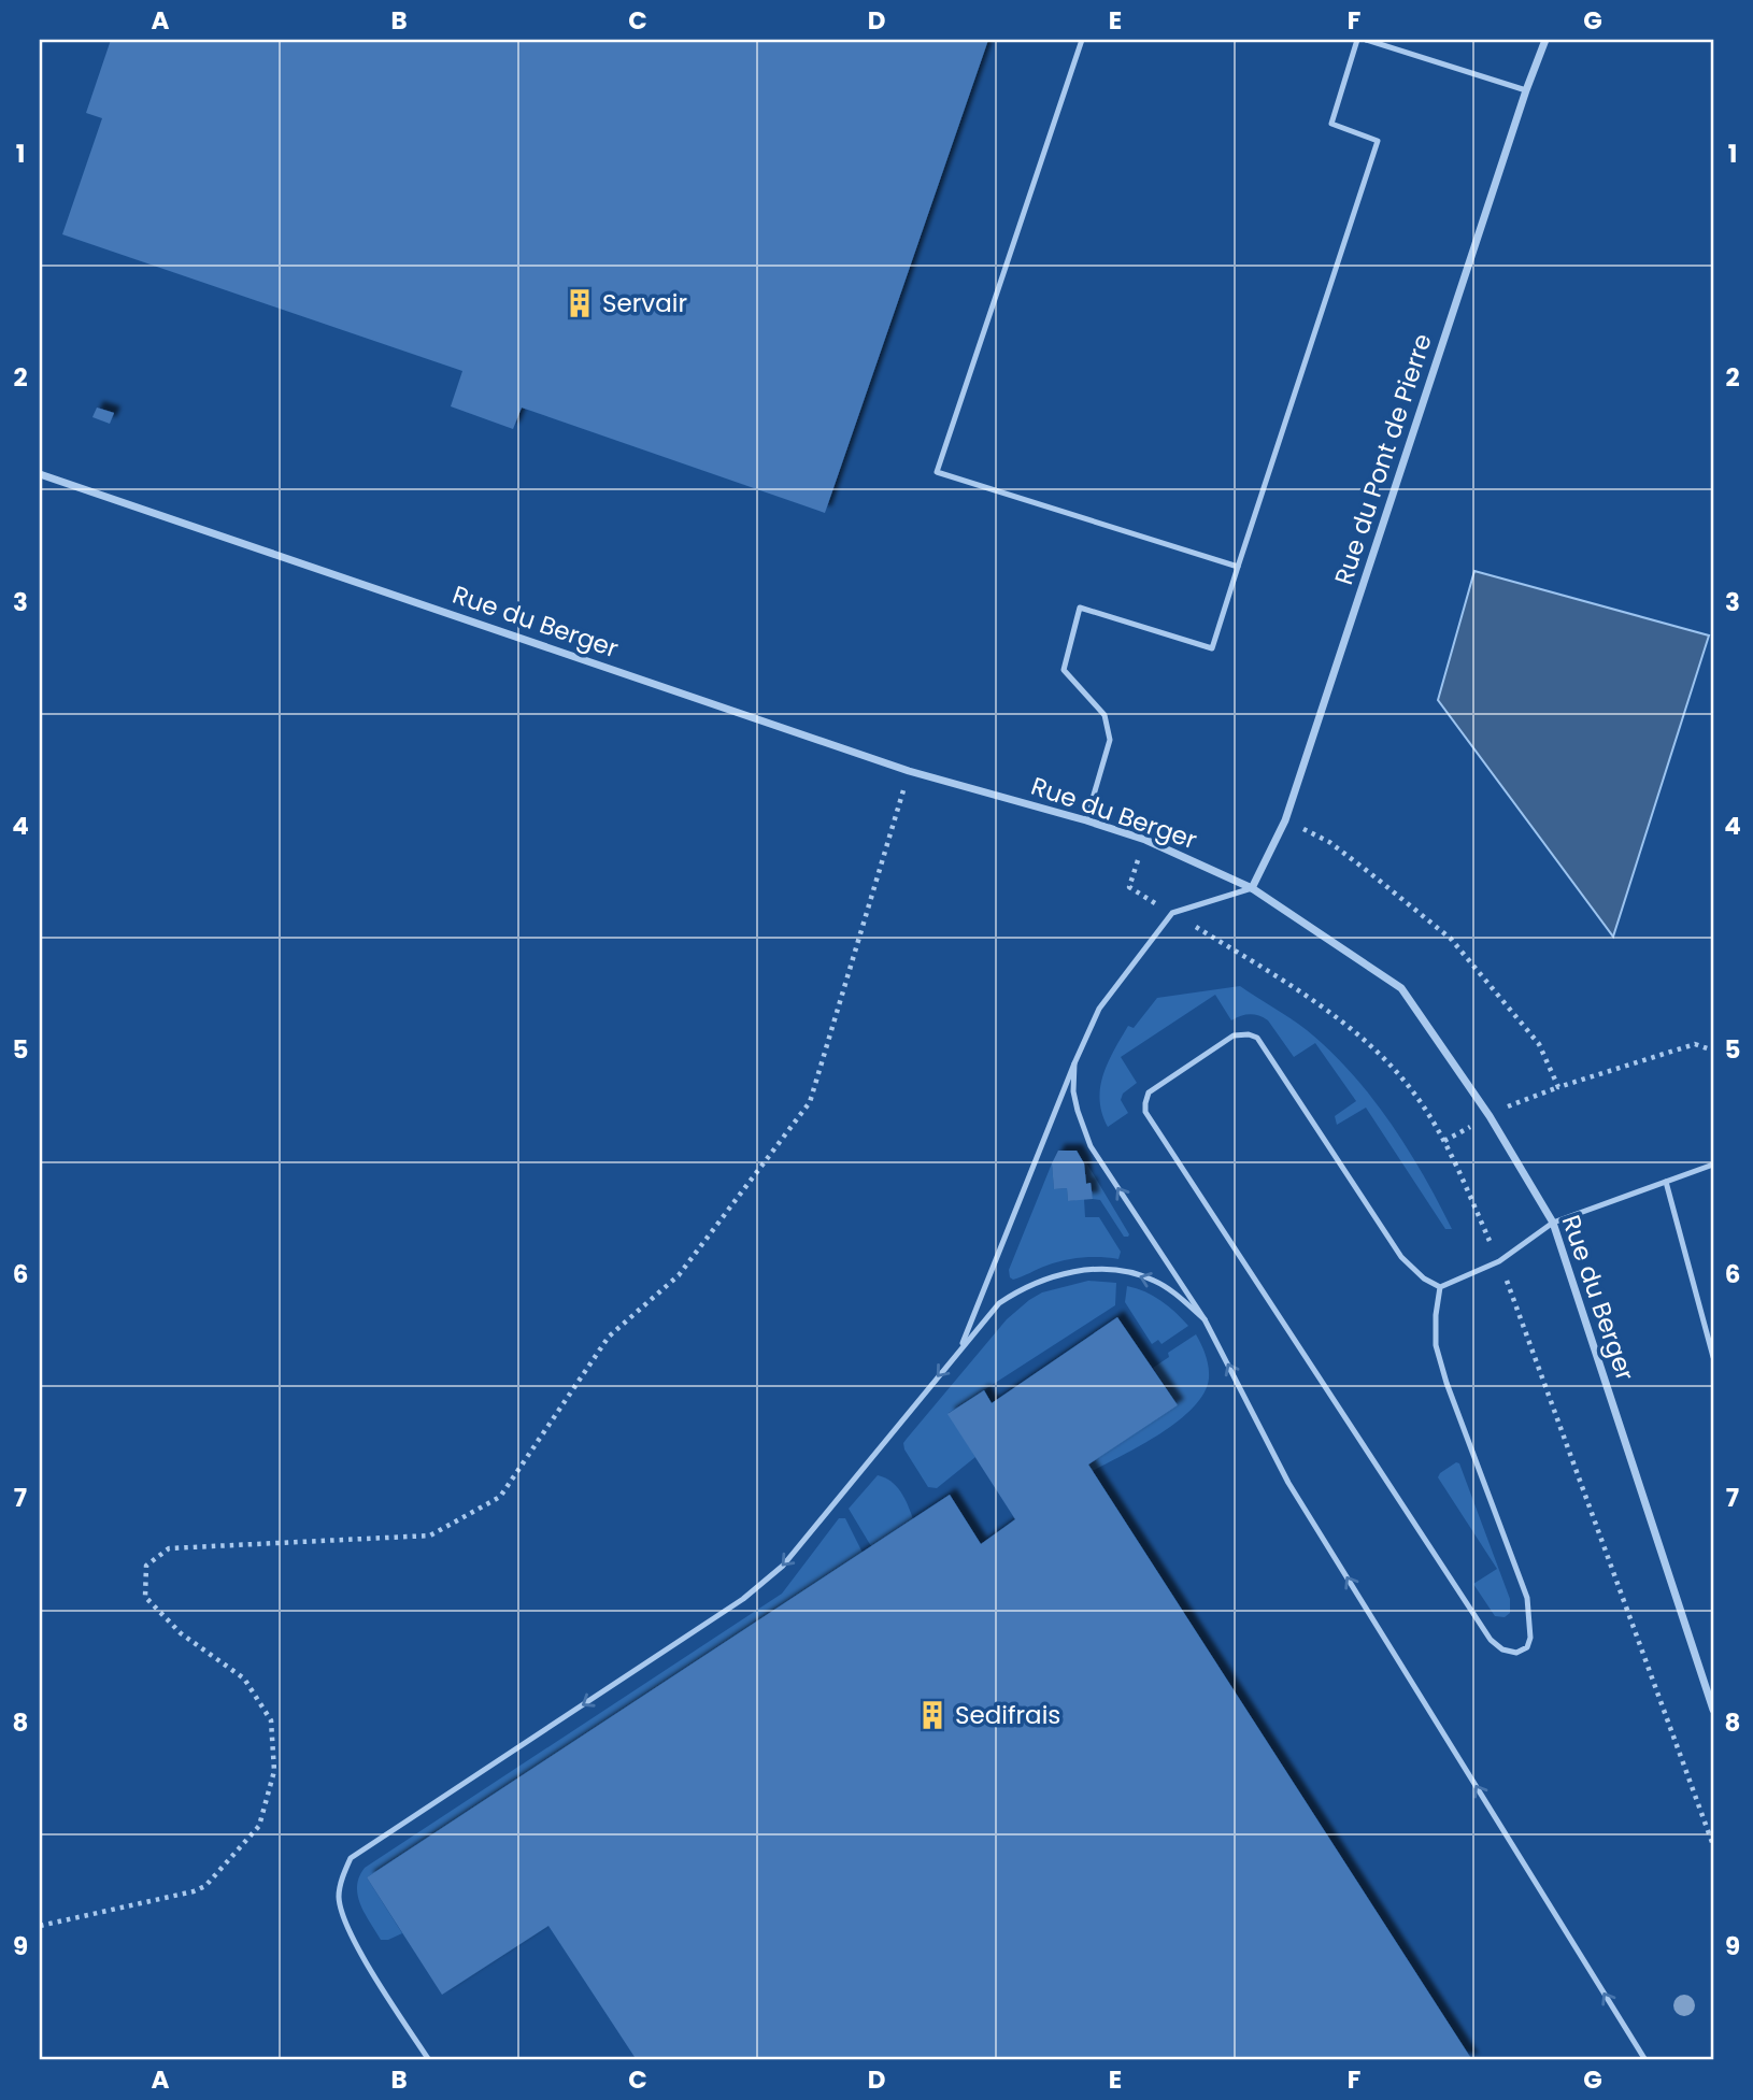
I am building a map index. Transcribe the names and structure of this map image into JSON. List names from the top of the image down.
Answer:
{
  "streets": {
    "street": ["Rue du Pont de Pierre", "Rue du Berger"]
  },
  "crossings": [
    ["Rue du Pont de Pierre", "Rue du Berger"]
  ],
  "places": {
    "building": ["Servair", "Sedifrais"]
  },
  "grid": {
    "columns": [
      "A",
      "B",
      "C",
      "D",
      "E",
      "F",
      "G"
    ],
    "rows": [
      "1",
      "2",
      "3",
      "4",
      "5",
      "6",
      "7",
      "8",
      "9"
    ]
  }
}
